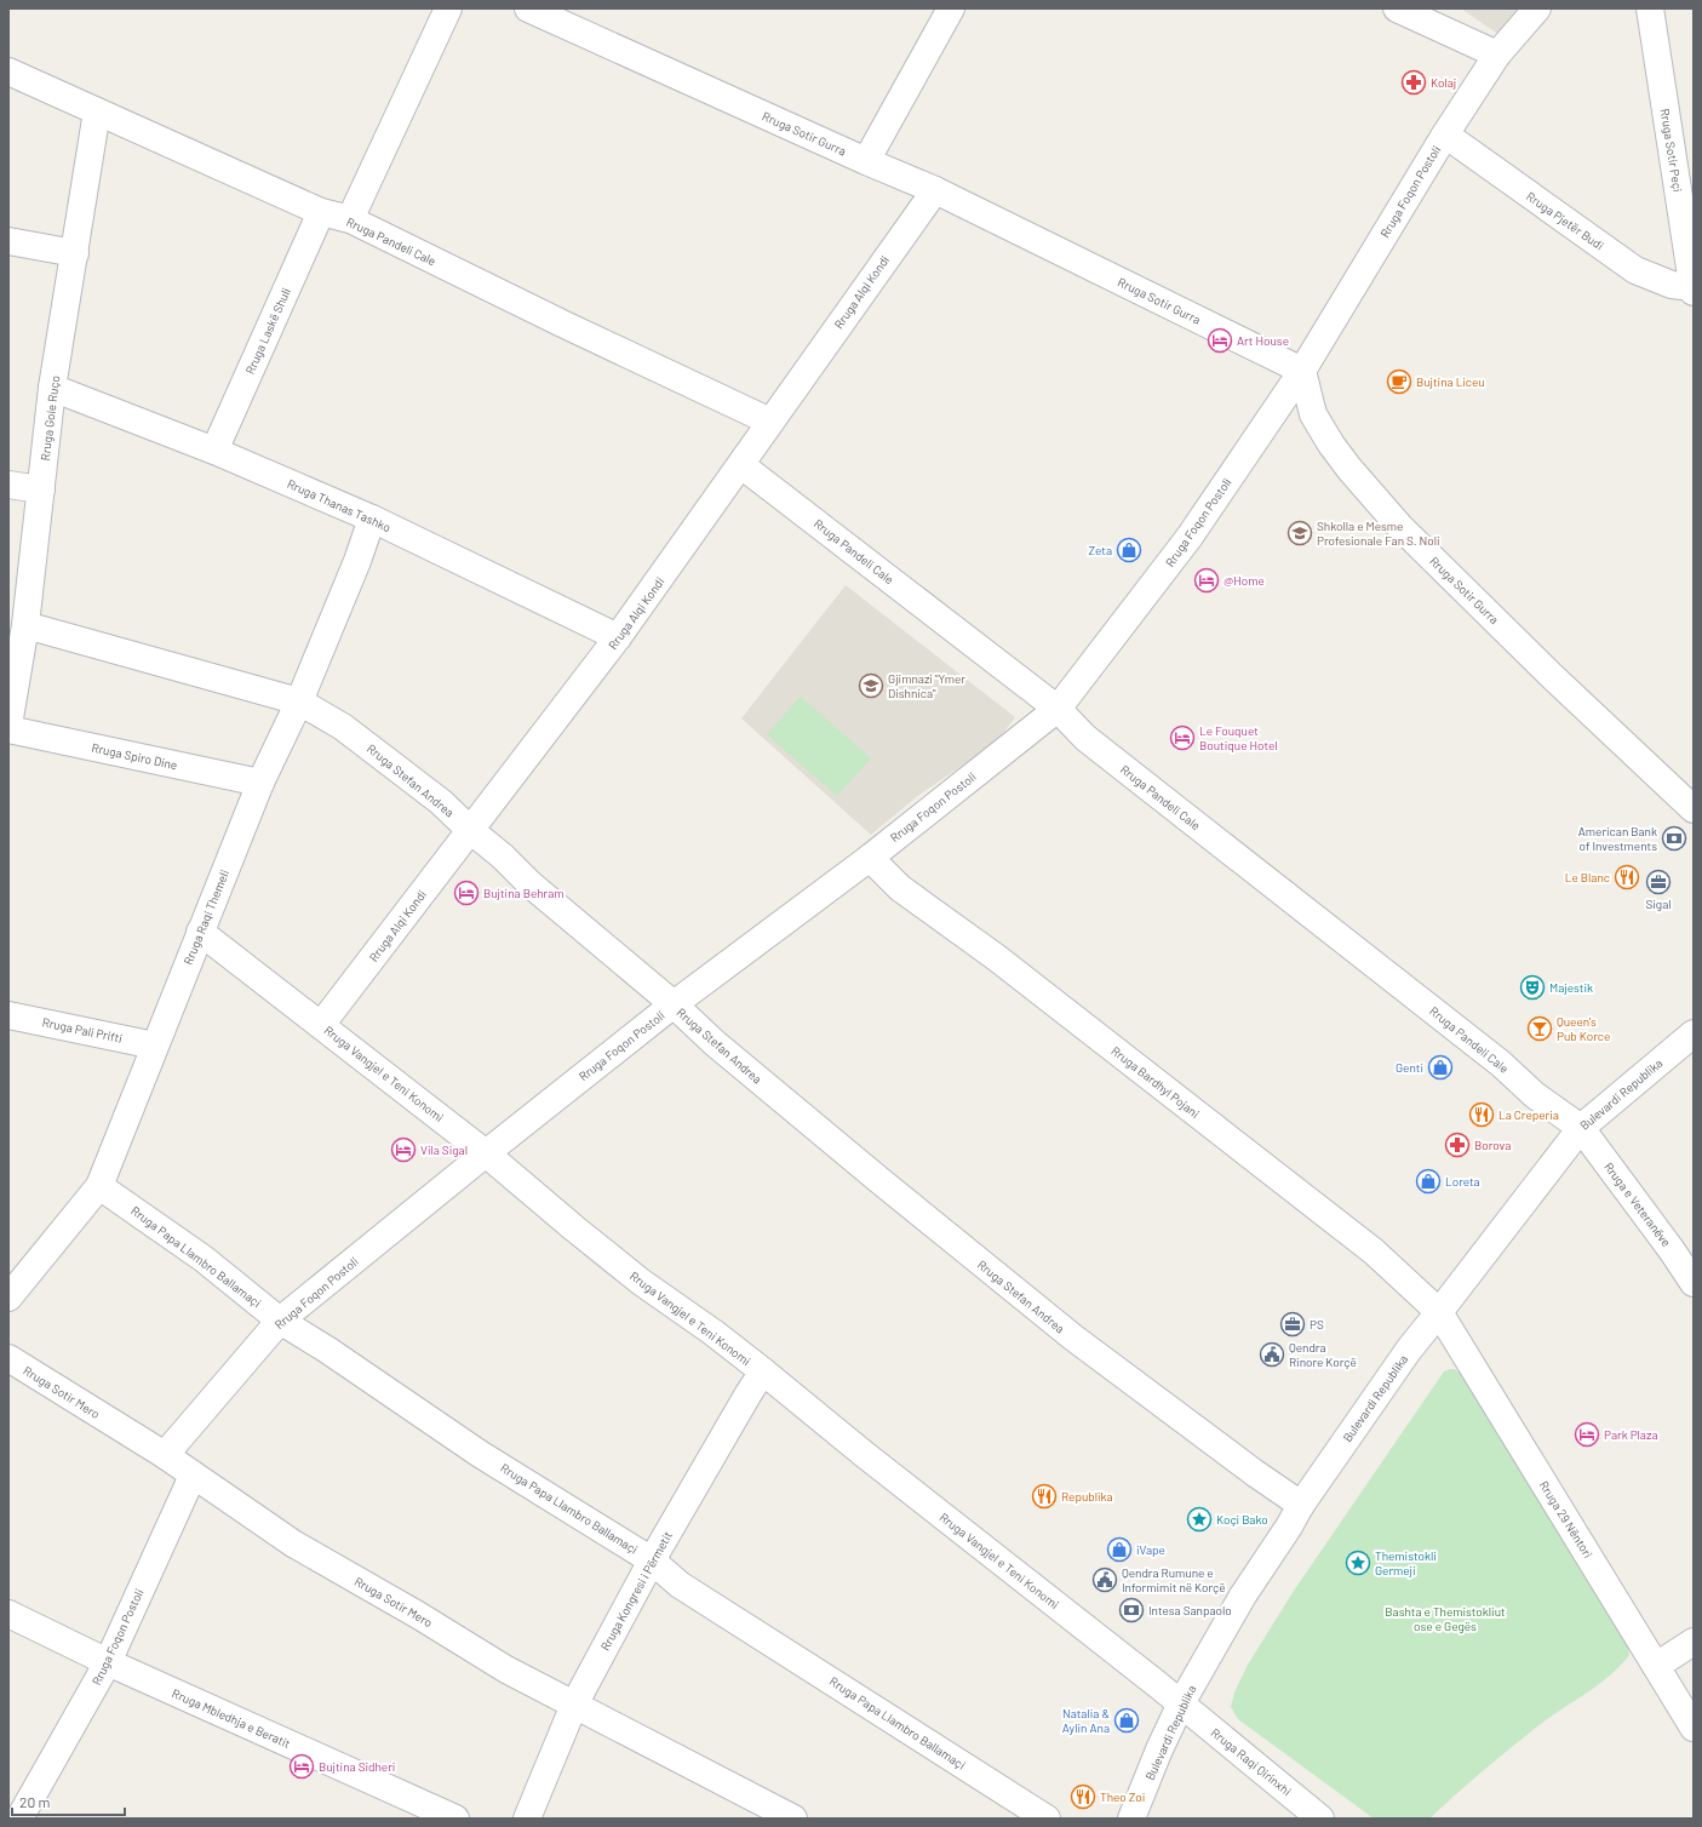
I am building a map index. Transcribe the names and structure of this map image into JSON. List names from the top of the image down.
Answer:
{
  "streets": {
    "street": [
      "Rruga Sotir Gurra",
      "Rruga Sotir Peçi",
      "Rruga Foqon Postoli",
      "Rruga Pjetër Budi",
      "Rruga Pandeli Cale",
      "Rruga Alqi Kondi",
      "Rruga Laskë Shuli",
      "Rruga Gole Ruço",
      "Rruga Thanas Tashko",
      "Rruga Spiro Dine",
      "Rruga Stefan Andrea",
      "Rruga Raqi Themeli",
      "Rruga Pali Prifti",
      "Rruga Vangjel e Teni Konomi",
      "Rruga Bardhyl Pojani",
      "Bulevardi Republika",
      "Rruga e Veteranëve",
      "Rruga Papa Llambro Ballamaçi",
      "Rruga Sotir Mero",
      "Rruga 29 Nëntori",
      "Rruga Kongresi i Përmetit",
      "Rruga Mbledhja e Beratit",
      "Rruga Raqi Qirinxhi"
    ]
  },
  "crossings": [
    ["Rruga Sotir Gurra", "Rruga Foqon Postoli"],
    ["Rruga Sotir Gurra", "Rruga Alqi Kondi"],
    ["Rruga Sotir Peçi", "Rruga Pjetër Budi"],
    ["Rruga Foqon Postoli", "Rruga Pjetër Budi"],
    ["Rruga Foqon Postoli", "Rruga Pandeli Cale"],
    ["Rruga Foqon Postoli", "Rruga Stefan Andrea"],
    ["Rruga Foqon Postoli", "Rruga Vangjel e Teni Konomi"],
    ["Rruga Foqon Postoli", "Rruga Bardhyl Pojani"],
    ["Rruga Foqon Postoli", "Rruga Papa Llambro Ballamaçi"],
    ["Rruga Foqon Postoli", "Rruga Sotir Mero"],
    ["Rruga Foqon Postoli", "Rruga Mbledhja e Beratit"],
    ["Rruga Pandeli Cale", "Rruga Alqi Kondi"],
    ["Rruga Pandeli Cale", "Rruga Laskë Shuli"],
    ["Rruga Pandeli Cale", "Rruga Gole Ruço"],
    ["Rruga Pandeli Cale", "Bulevardi Republika"],
    ["Rruga Pandeli Cale", "Rruga e Veteranëve"],
    ["Rruga Alqi Kondi", "Rruga Thanas Tashko"],
    ["Rruga Alqi Kondi", "Rruga Stefan Andrea"],
    ["Rruga Alqi Kondi", "Rruga Vangjel e Teni Konomi"],
    ["Rruga Laskë Shuli", "Rruga Thanas Tashko"],
    ["Rruga Gole Ruço", "Rruga Thanas Tashko"],
    ["Rruga Gole Ruço", "Rruga Spiro Dine"],
    ["Rruga Gole Ruço", "Rruga Stefan Andrea"],
    ["Rruga Thanas Tashko", "Rruga Raqi Themeli"],
    ["Rruga Spiro Dine", "Rruga Raqi Themeli"],
    ["Rruga Stefan Andrea", "Rruga Raqi Themeli"],
    ["Rruga Stefan Andrea", "Bulevardi Republika"],
    ["Rruga Raqi Themeli", "Rruga Pali Prifti"],
    ["Rruga Raqi Themeli", "Rruga Vangjel e Teni Konomi"],
    ["Rruga Raqi Themeli", "Rruga Papa Llambro Ballamaçi"],
    ["Rruga Vangjel e Teni Konomi", "Bulevardi Republika"],
    ["Rruga Vangjel e Teni Konomi", "Rruga Kongresi i Përmetit"],
    ["Rruga Vangjel e Teni Konomi", "Rruga Raqi Qirinxhi"],
    ["Rruga Bardhyl Pojani", "Bulevardi Republika"],
    ["Rruga Bardhyl Pojani", "Rruga 29 Nëntori"],
    ["Bulevardi Republika", "Rruga e Veteranëve"],
    ["Bulevardi Republika", "Rruga 29 Nëntori"],
    ["Bulevardi Republika", "Rruga Raqi Qirinxhi"],
    ["Rruga Papa Llambro Ballamaçi", "Rruga Kongresi i Përmetit"],
    ["Rruga Sotir Mero", "Rruga Kongresi i Përmetit"]
  ],
  "parks": ["Bashta e Themistokliut ose e Gegës"],
  "places": {
    "pharmacy": ["Kolaj", "Borova"],
    "hotel": [
      "Art House",
      "@Home",
      "Le Fouquet Boutique Hotel",
      "Bujtina Behram",
      "Vila Sigal",
      "Park Plaza",
      "Bujtina Sidheri"
    ],
    "cafe": ["Bujtina Liceu"],
    "school or university": ["Shkolla e Mesme Profesionale Fan S. Noli", "Gjimnazi \"Ymer Dishnica\""],
    "shop": [
      "Zeta",
      "Genti",
      "Loreta",
      "iVape",
      "Natalia & Aylin Ana"
    ],
    "bank": ["American Bank of Investments", "Intesa Sanpaolo"],
    "restaurant": [
      "Le Blanc",
      "La Creperia",
      "Republika",
      "Theo Zoi"
    ],
    "office": ["Sigal", "PS"],
    "theatre": ["Majestik"],
    "bar": ["Queen's Pub Korce"],
    "public building": ["Qendra Rinore Korçë", "Qendra Rumune e Informimit në Korçë"],
    "place": ["Koçi Bako", "Themistokli Germeji"]
  },
  "scale_bar": "20 m"
}
